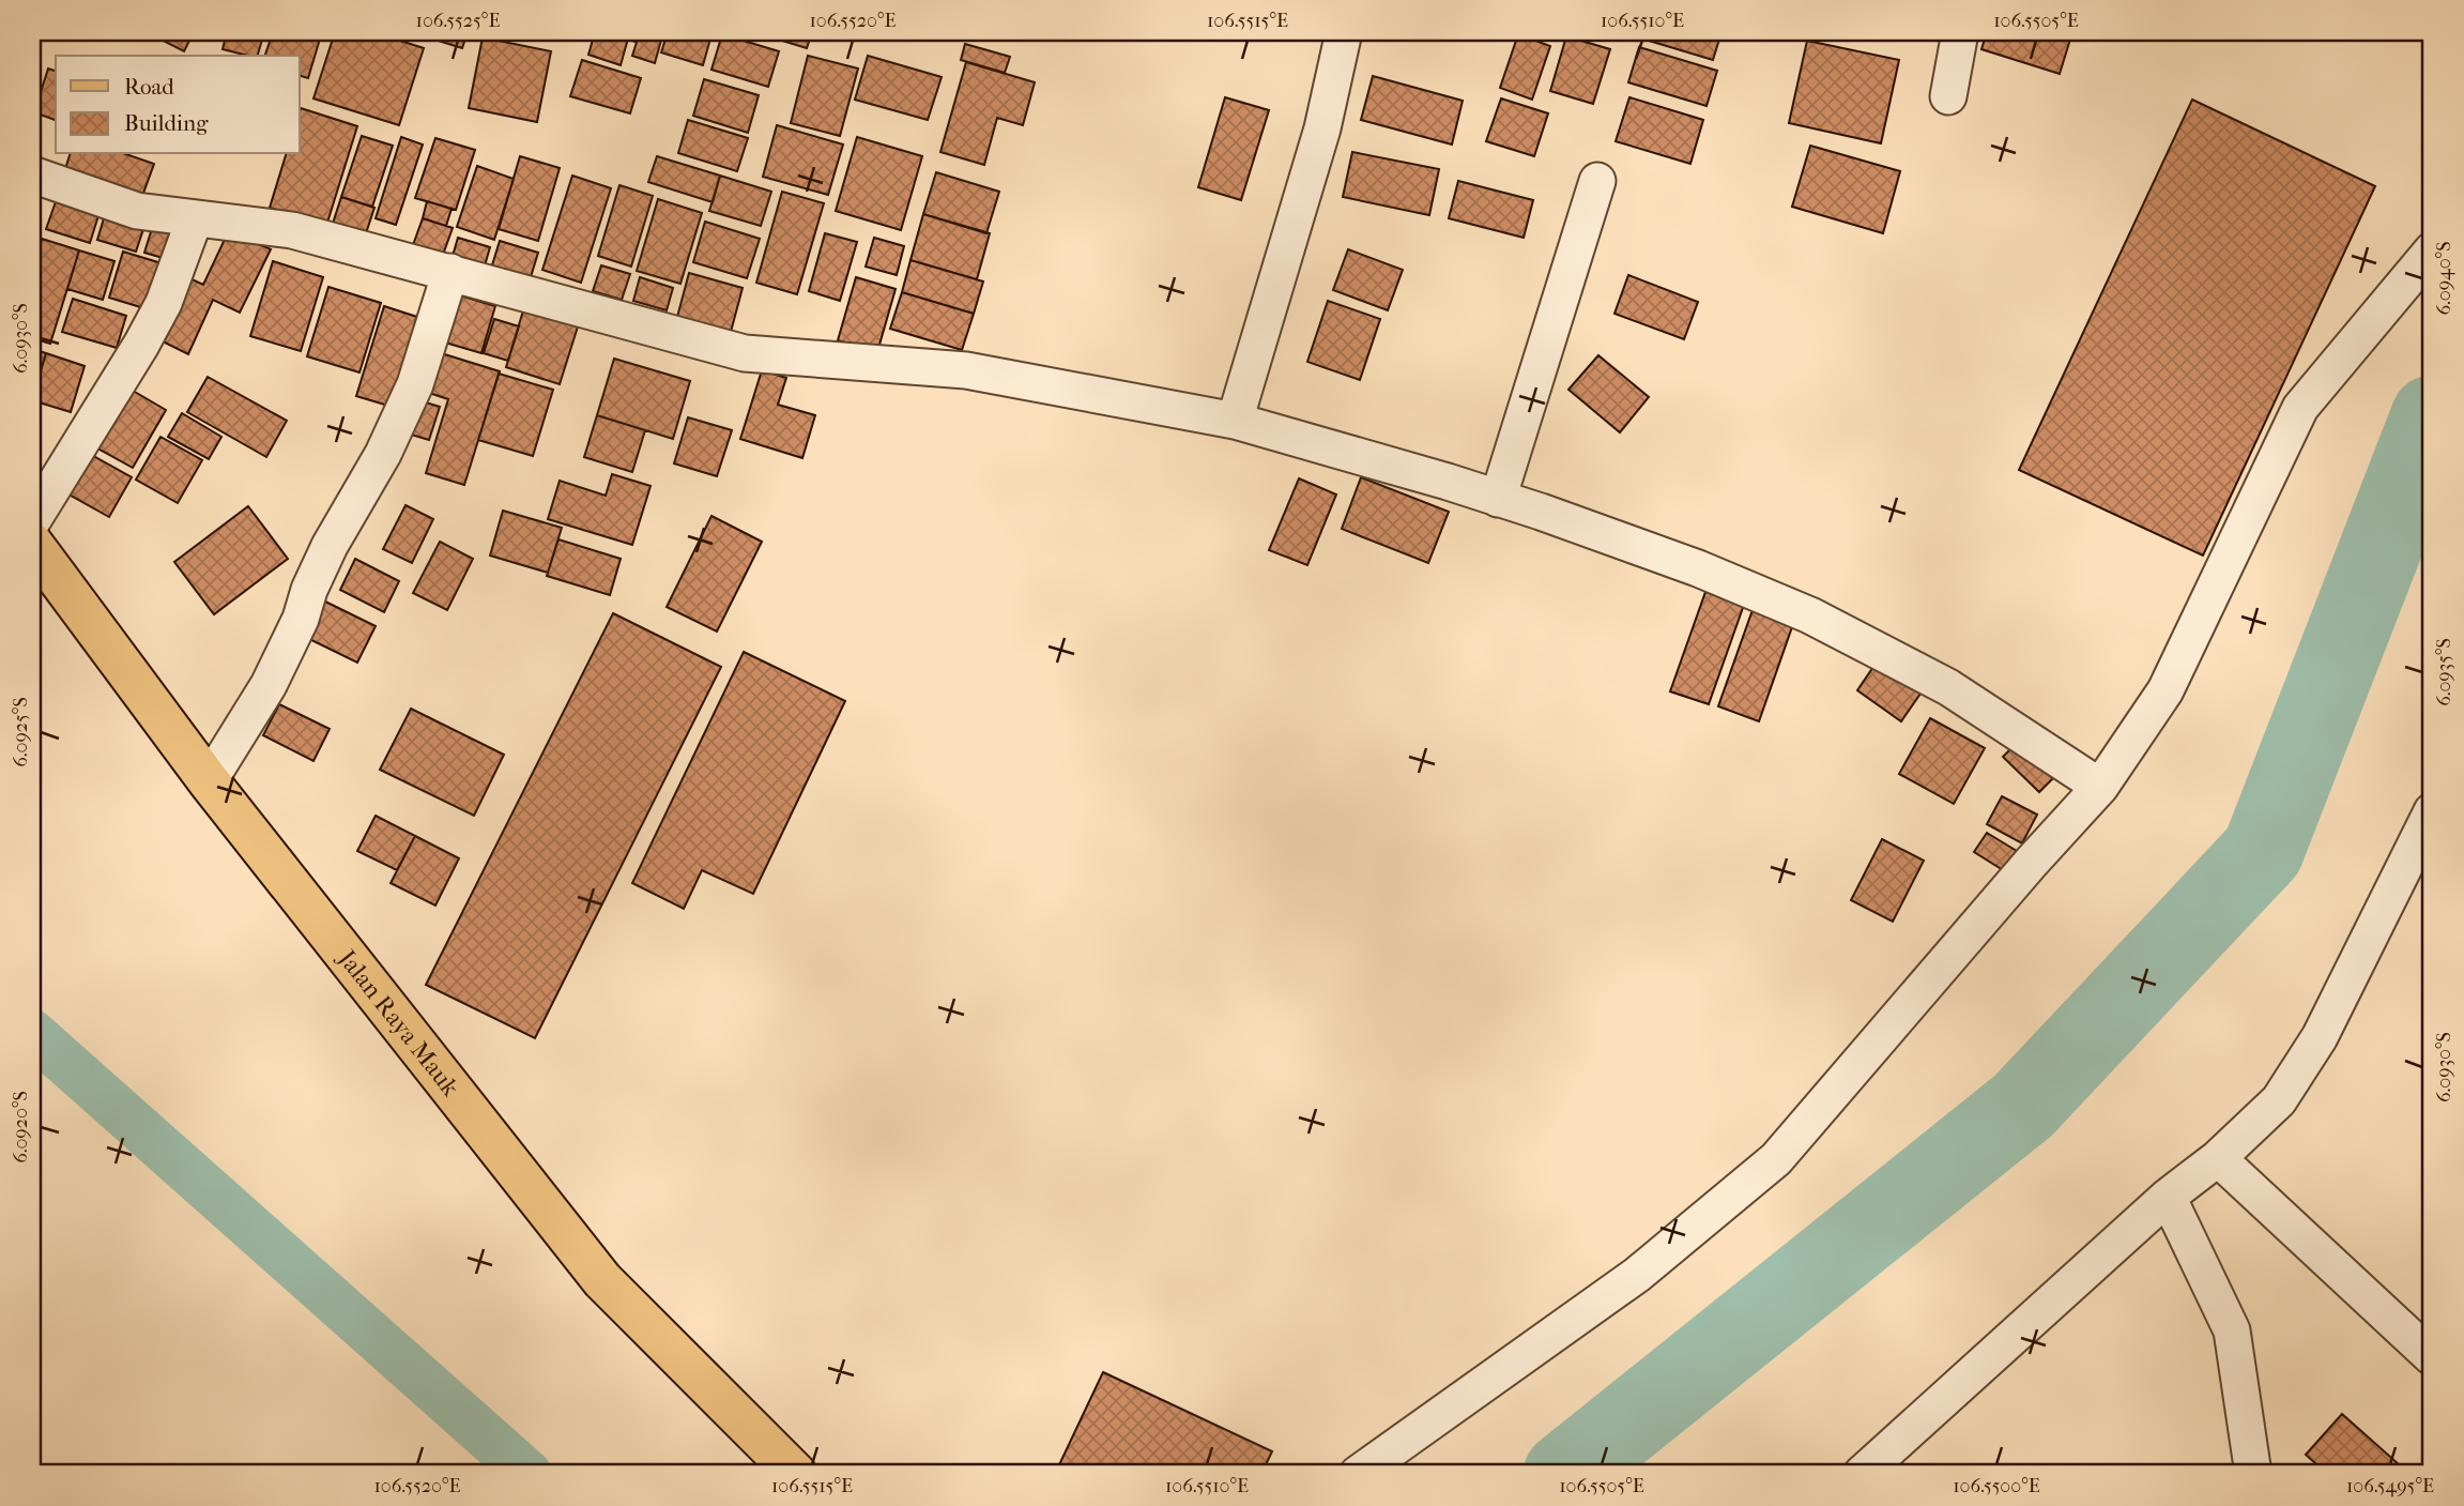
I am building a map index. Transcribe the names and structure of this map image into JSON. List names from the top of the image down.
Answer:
{
  "streets": {
    "main road": ["Jalan Raya Mauk"]
  },
  "legend": ["Road", "Building"],
  "coordinates": [
    "106.5525°E",
    "106.5520°E",
    "106.5515°E",
    "106.5510°E",
    "106.5505°E",
    "6.0940°S",
    "6.0930°S",
    "6.0935°S",
    "6.0925°S",
    "6.0920°S",
    "106.5500°E",
    "106.5495°E"
  ]
}
